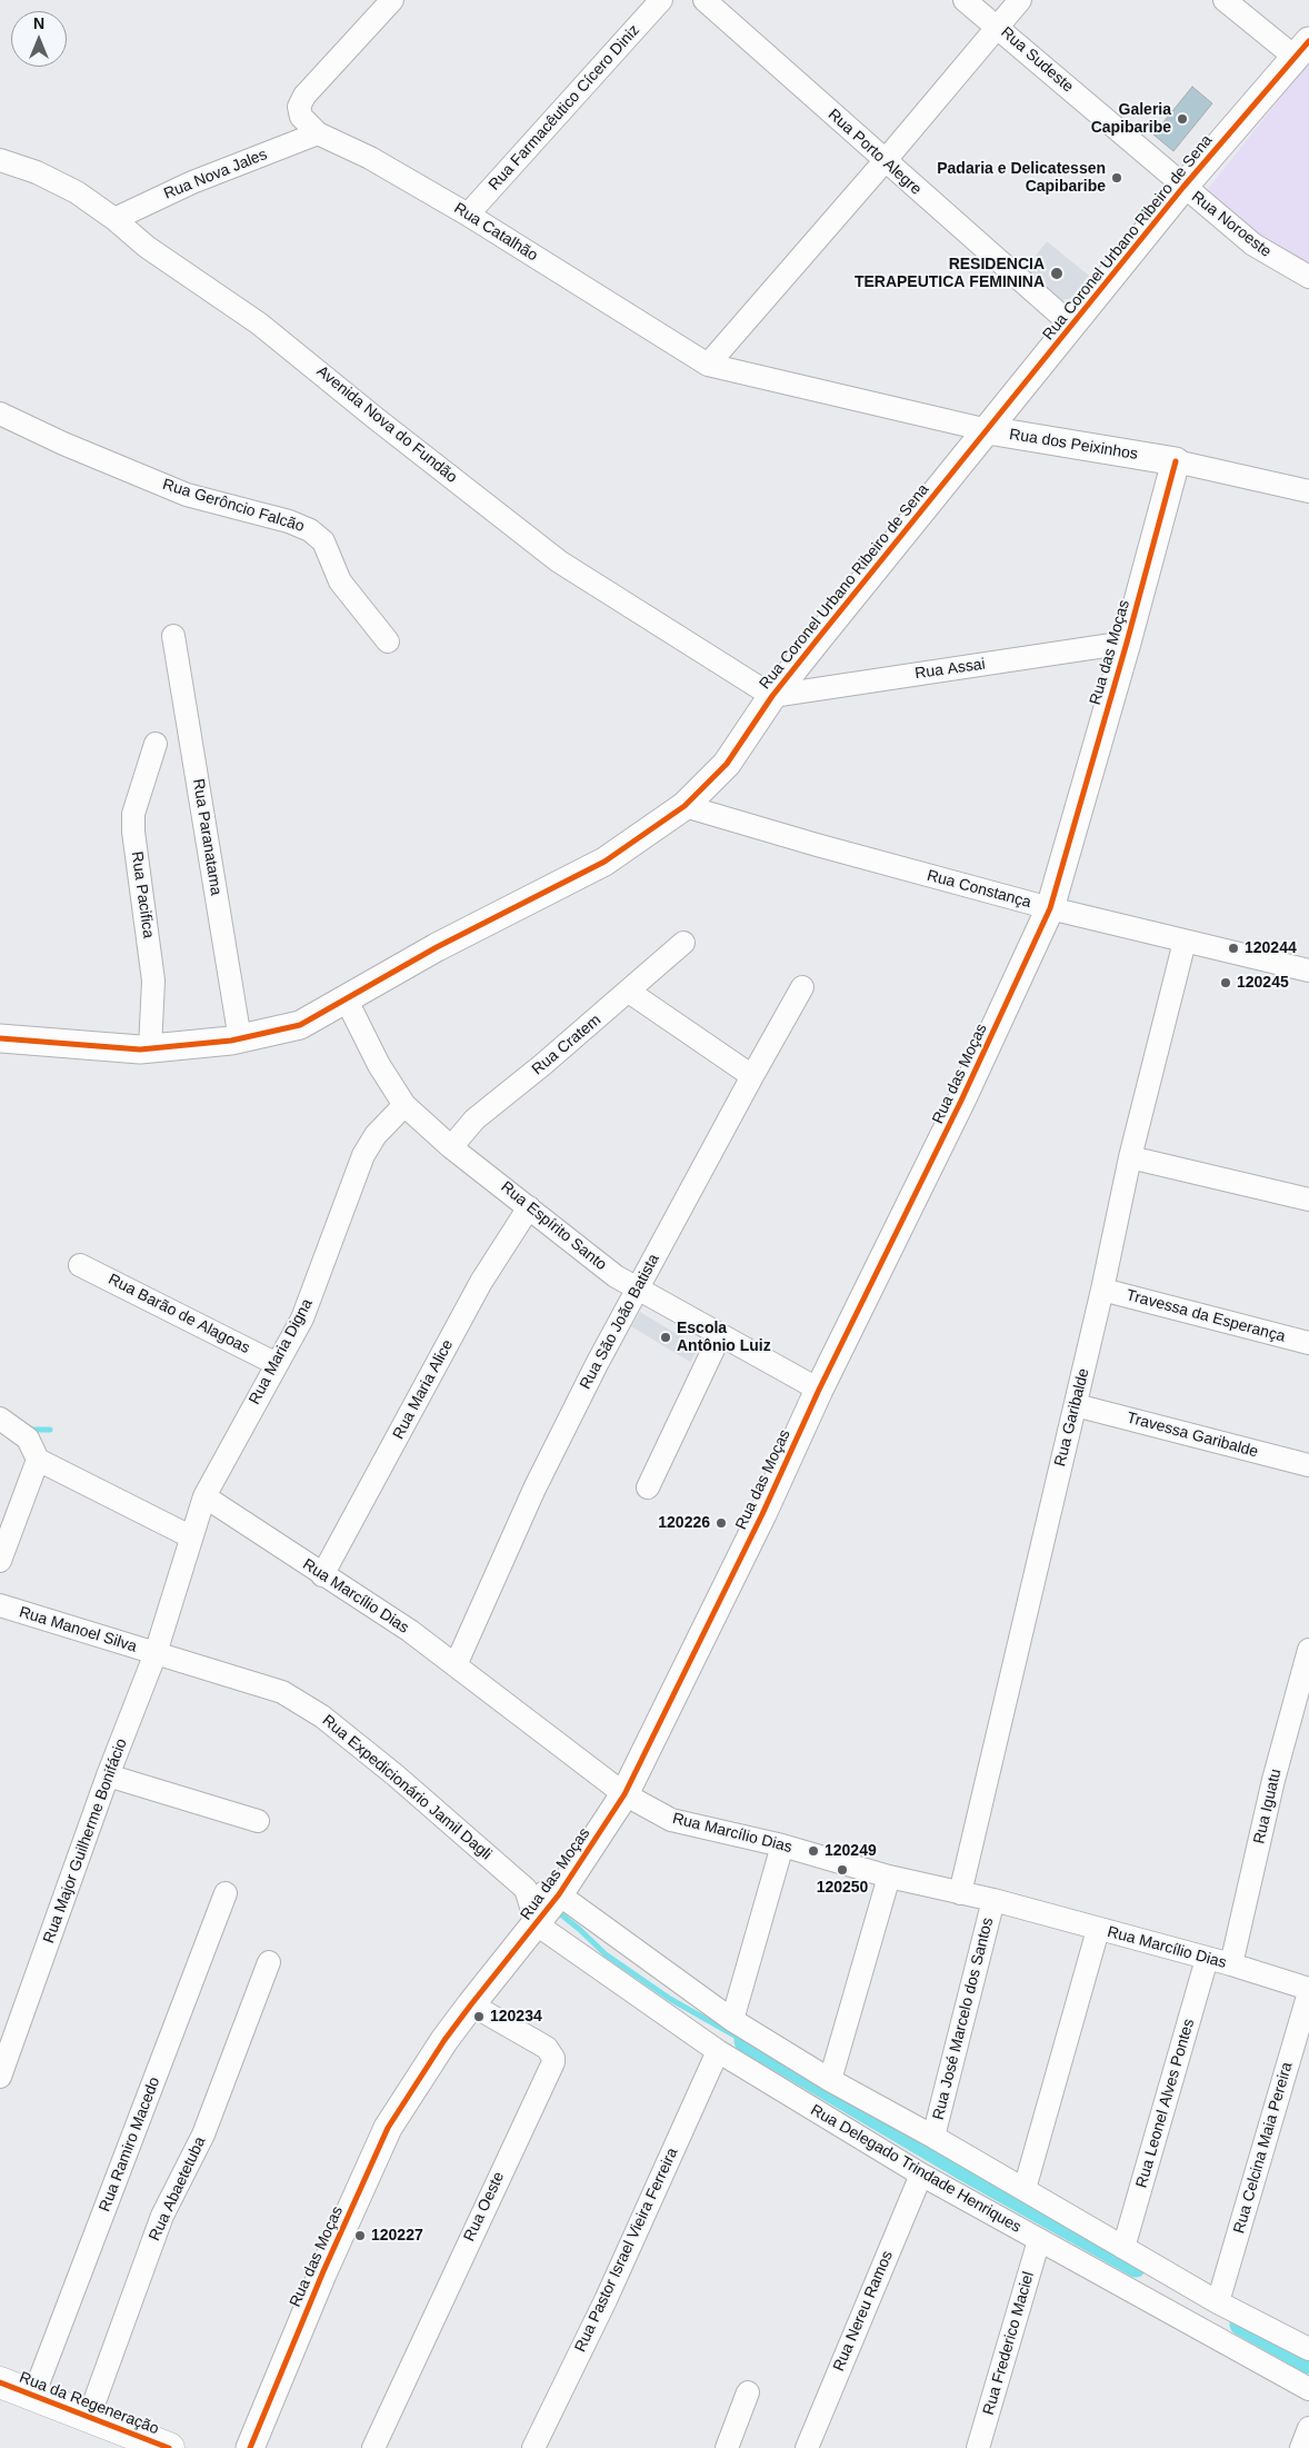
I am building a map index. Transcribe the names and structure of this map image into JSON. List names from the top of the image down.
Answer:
{
  "streets": {
    "main road": ["Rua da Regeneração"],
    "street": [
      "Rua Sudeste",
      "Rua Farmacêutico Cícero Diniz",
      "Rua Porto Alegre",
      "Rua Nova Jales",
      "Rua Noroeste",
      "Rua Catalhão",
      "Rua Coronel Urbano Ribeiro de Sena",
      "Avenida Nova do Fundão",
      "Rua dos Peixinhos",
      "Rua Gerôncio Falcão",
      "Rua das Moças",
      "Rua Assai",
      "Rua Paranatama",
      "Rua Constança",
      "Rua Pacifica",
      "Rua Cratem",
      "Rua Espírito Santo",
      "Rua Barão de Alagoas",
      "Travessa da Esperança",
      "Rua São João Batista",
      "Rua Maria Digna",
      "Rua Maria Alice",
      "Rua Garibalde",
      "Travessa Garibalde",
      "Rua Marcílio Dias",
      "Rua Manoel Silva",
      "Rua Expedicionário Jamil Dagli",
      "Rua Iguatu",
      "Rua Major Guilherme Bonifácio",
      "Rua José Marcelo dos Santos",
      "Rua Leonel Alves Pontes",
      "Rua Ramiro Macedo",
      "Rua Celcina Maia Pereira",
      "Rua Delegado Trindade Henriques",
      "Rua Abaetetuba",
      "Rua Oeste",
      "Rua Pastor Israel Vieira Ferreira",
      "Rua Nereu Ramos",
      "Rua Frederico Maciel"
    ]
  },
  "crossings": [
    ["Rua Sudeste", "Rua Noroeste"],
    ["Rua Sudeste", "Rua Coronel Urbano Ribeiro de Sena"],
    ["Rua Farmacêutico Cícero Diniz", "Rua Catalhão"],
    ["Rua Porto Alegre", "Rua Coronel Urbano Ribeiro de Sena"],
    ["Rua Nova Jales", "Rua Catalhão"],
    ["Rua Nova Jales", "Avenida Nova do Fundão"],
    ["Rua Noroeste", "Rua Coronel Urbano Ribeiro de Sena"],
    ["Rua Catalhão", "Rua dos Peixinhos"],
    ["Rua Coronel Urbano Ribeiro de Sena", "Avenida Nova do Fundão"],
    ["Rua Coronel Urbano Ribeiro de Sena", "Rua dos Peixinhos"],
    ["Rua Coronel Urbano Ribeiro de Sena", "Rua Assai"],
    ["Rua Coronel Urbano Ribeiro de Sena", "Rua Paranatama"],
    ["Rua Coronel Urbano Ribeiro de Sena", "Rua Constança"],
    ["Rua Coronel Urbano Ribeiro de Sena", "Rua Pacifica"],
    ["Rua Coronel Urbano Ribeiro de Sena", "Rua Espírito Santo"],
    ["Avenida Nova do Fundão", "Rua Assai"],
    ["Rua dos Peixinhos", "Rua das Moças"],
    ["Rua das Moças", "Rua Assai"],
    ["Rua das Moças", "Rua Constança"],
    ["Rua das Moças", "Rua Espírito Santo"],
    ["Rua das Moças", "Rua Marcílio Dias"],
    ["Rua das Moças", "Rua Expedicionário Jamil Dagli"],
    ["Rua das Moças", "Rua Delegado Trindade Henriques"],
    ["Rua das Moças", "Rua Oeste"],
    ["Rua Constança", "Rua Garibalde"],
    ["Rua Cratem", "Rua Espírito Santo"],
    ["Rua Espírito Santo", "Rua São João Batista"],
    ["Rua Espírito Santo", "Rua Maria Digna"],
    ["Rua Espírito Santo", "Rua Maria Alice"],
    ["Rua Barão de Alagoas", "Rua Maria Digna"],
    ["Travessa da Esperança", "Rua Garibalde"],
    ["Rua São João Batista", "Rua Marcílio Dias"],
    ["Rua Maria Digna", "Rua Marcílio Dias"],
    ["Rua Maria Digna", "Rua Major Guilherme Bonifácio"],
    ["Rua Maria Alice", "Rua Marcílio Dias"],
    ["Rua Garibalde", "Travessa Garibalde"],
    ["Rua Garibalde", "Rua Marcílio Dias"],
    ["Rua Marcílio Dias", "Rua Iguatu"],
    ["Rua Marcílio Dias", "Rua José Marcelo dos Santos"],
    ["Rua Marcílio Dias", "Rua Leonel Alves Pontes"],
    ["Rua Marcílio Dias", "Rua Celcina Maia Pereira"],
    ["Rua Manoel Silva", "Rua Expedicionário Jamil Dagli"],
    ["Rua Manoel Silva", "Rua Major Guilherme Bonifácio"],
    ["Rua Expedicionário Jamil Dagli", "Rua Major Guilherme Bonifácio"],
    ["Rua Expedicionário Jamil Dagli", "Rua Delegado Trindade Henriques"],
    ["Rua Ramiro Macedo", "Rua da Regeneração"],
    ["Rua Delegado Trindade Henriques", "Rua Pastor Israel Vieira Ferreira"],
    ["Rua Delegado Trindade Henriques", "Rua Nereu Ramos"],
    ["Rua Delegado Trindade Henriques", "Rua Frederico Maciel"],
    ["Rua Abaetetuba", "Rua da Regeneração"]
  ],
  "places": [
    "Galeria Capibaribe",
    "Padaria e Delicatessen Capibaribe",
    "RESIDENCIA TERAPEUTICA FEMININA",
    "120244",
    "120245",
    "Escola Antônio Luiz",
    "120226",
    "120249",
    "120250",
    "120234",
    "120227"
  ],
  "north": "top"
}
